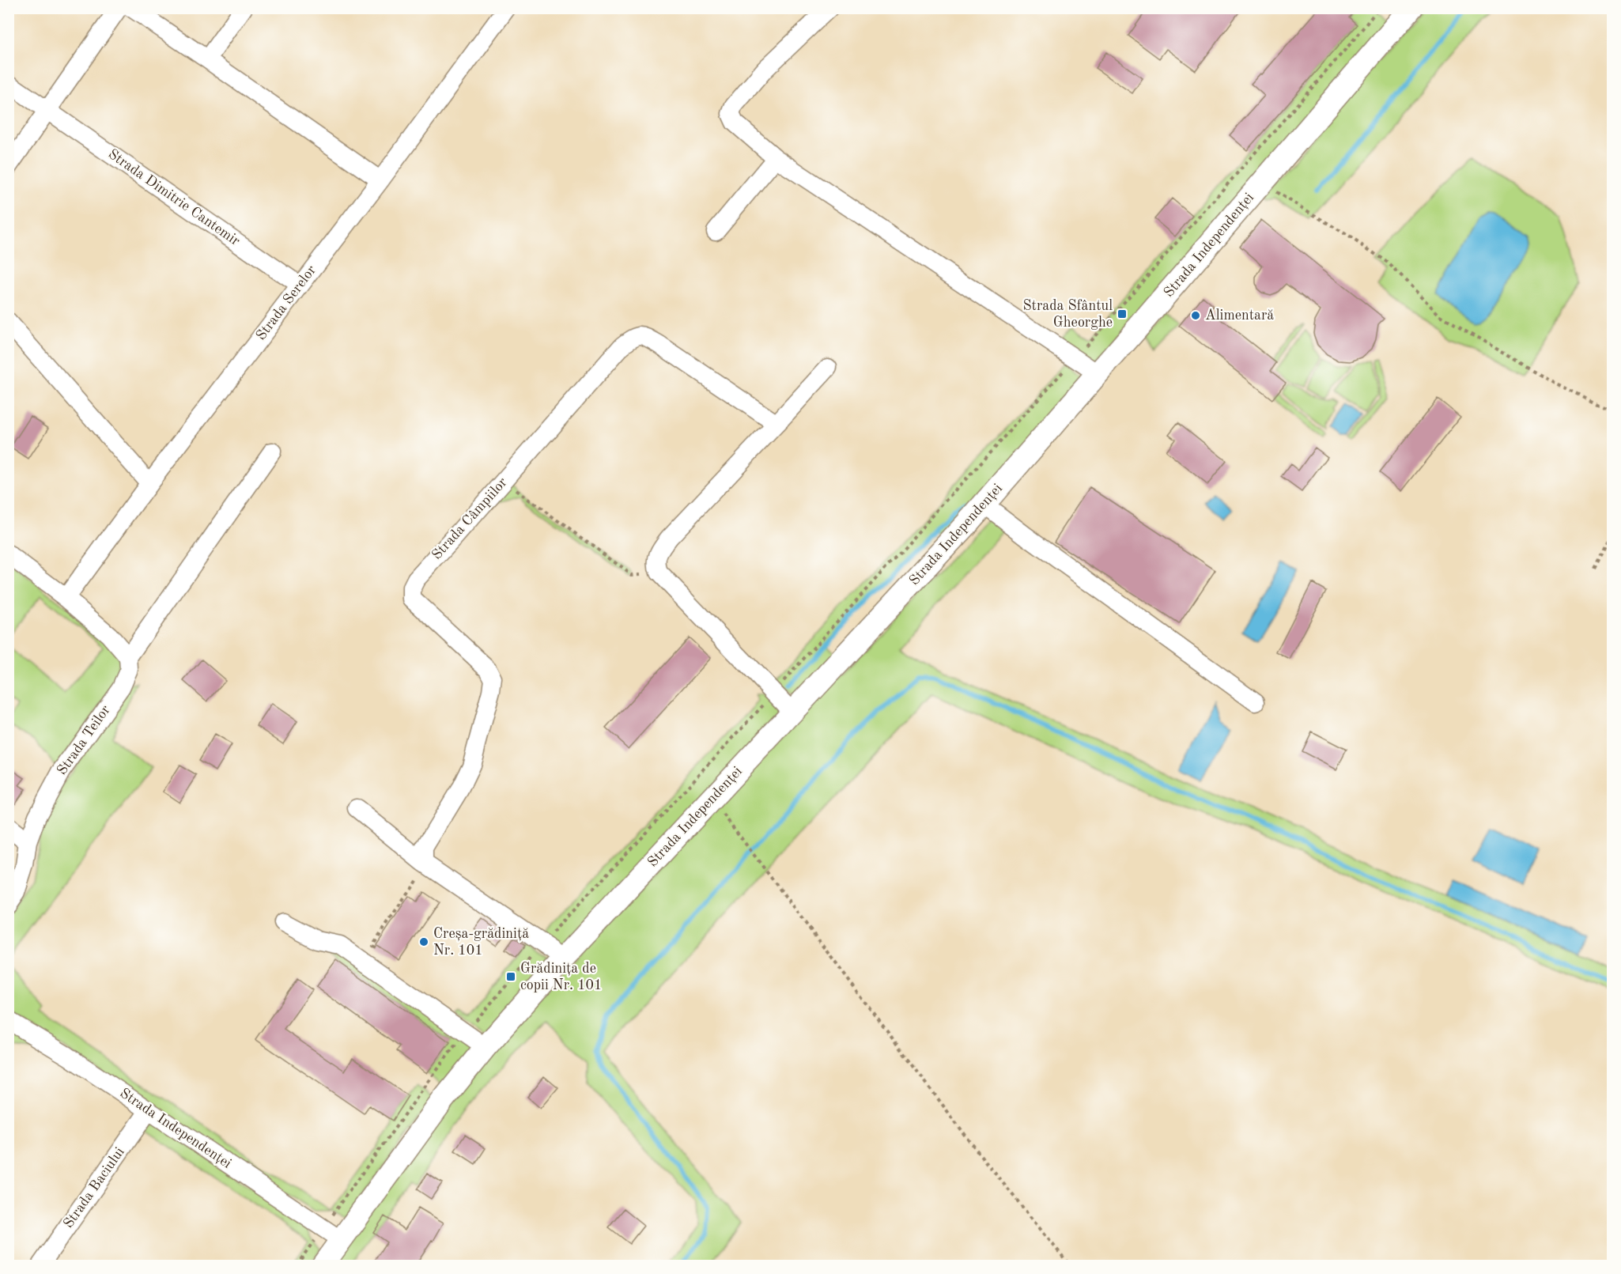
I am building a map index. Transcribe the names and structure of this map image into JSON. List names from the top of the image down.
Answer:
{
  "streets": {
    "main road": ["Strada Independenței"],
    "street": [
      "Strada Dimitrie Cantemir",
      "Strada Serelor",
      "Strada Câmpiilor",
      "Strada Teilor",
      "Strada Baciului"
    ]
  },
  "crossings": [
    ["Strada Dimitrie Cantemir", "Strada Serelor"],
    ["Strada Independenței", "Strada Baciului"]
  ],
  "places": {
    "transit": ["Strada Sfântul Gheorghe", "Grădinița de copii Nr. 101"],
    "other": ["Alimentară", "Creșa-grădiniță Nr. 101"]
  }
}
